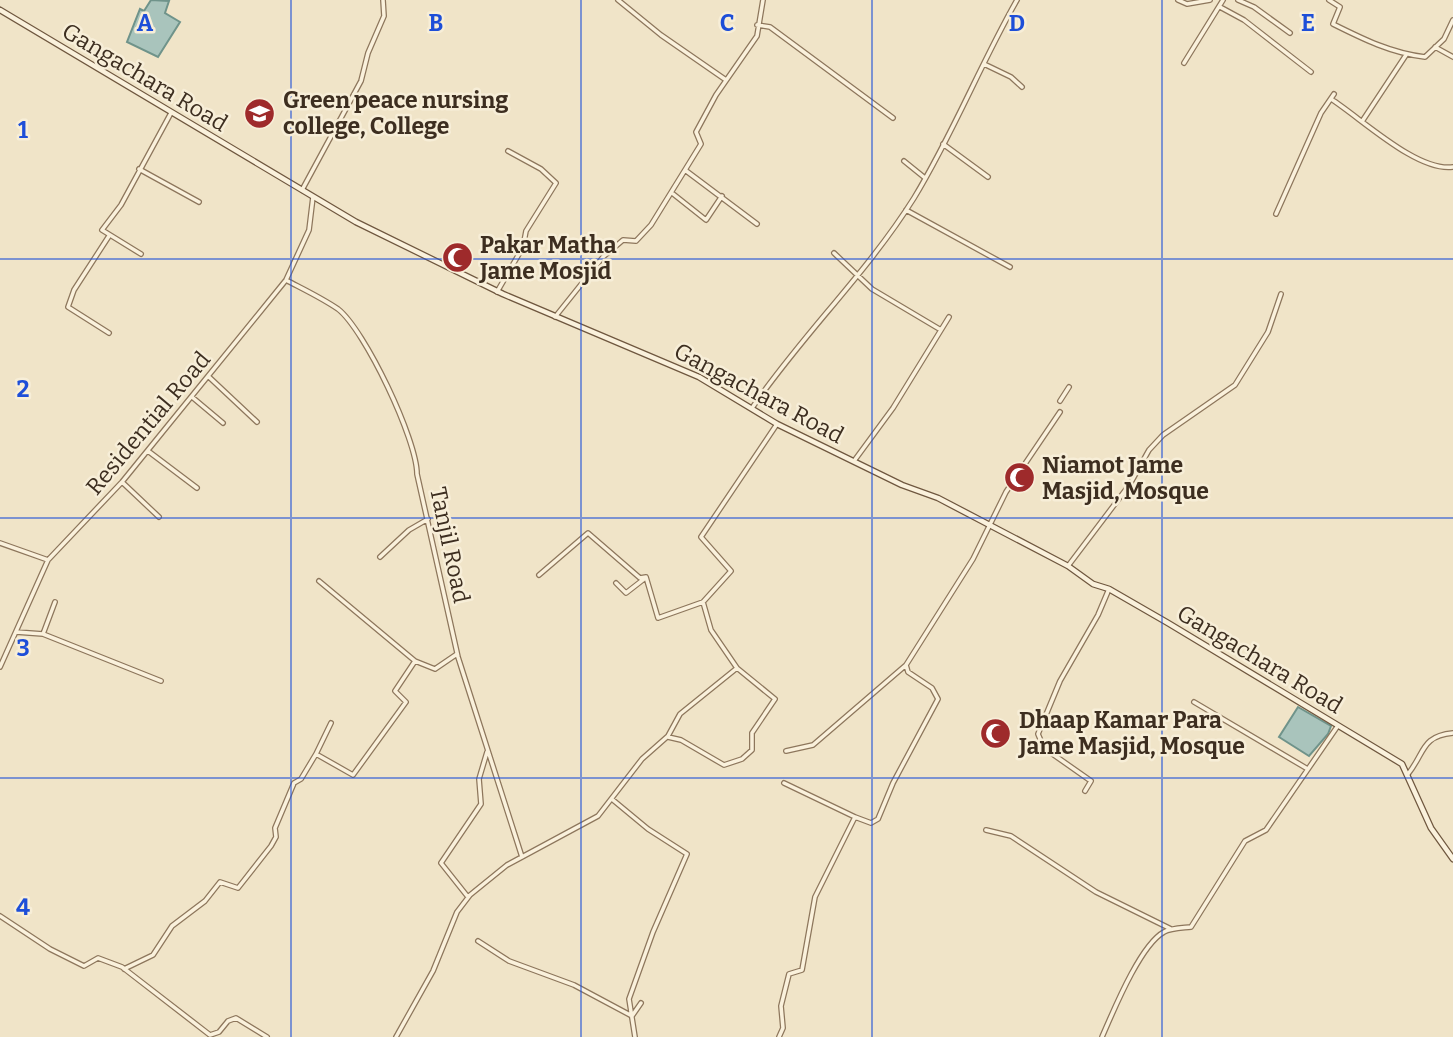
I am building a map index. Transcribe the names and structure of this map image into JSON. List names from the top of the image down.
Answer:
{
  "streets": {
    "main road": ["Gangachara Road"],
    "street": ["Residential Road", "Tanjil Road"]
  },
  "crossings": [
    ["Gangachara Road", "Residential Road"],
    ["Residential Road", "Tanjil Road"]
  ],
  "places": {
    "school or university": ["Green peace nursing college, College"],
    "mosque": ["Pakar Matha Jame Mosjid", "Niamot Jame Masjid, Mosque", "Dhaap Kamar Para Jame Masjid, Mosque"]
  },
  "grid": {
    "columns": [
      "A",
      "B",
      "C",
      "D",
      "E"
    ],
    "rows": [
      "1",
      "2",
      "3",
      "4"
    ]
  }
}
